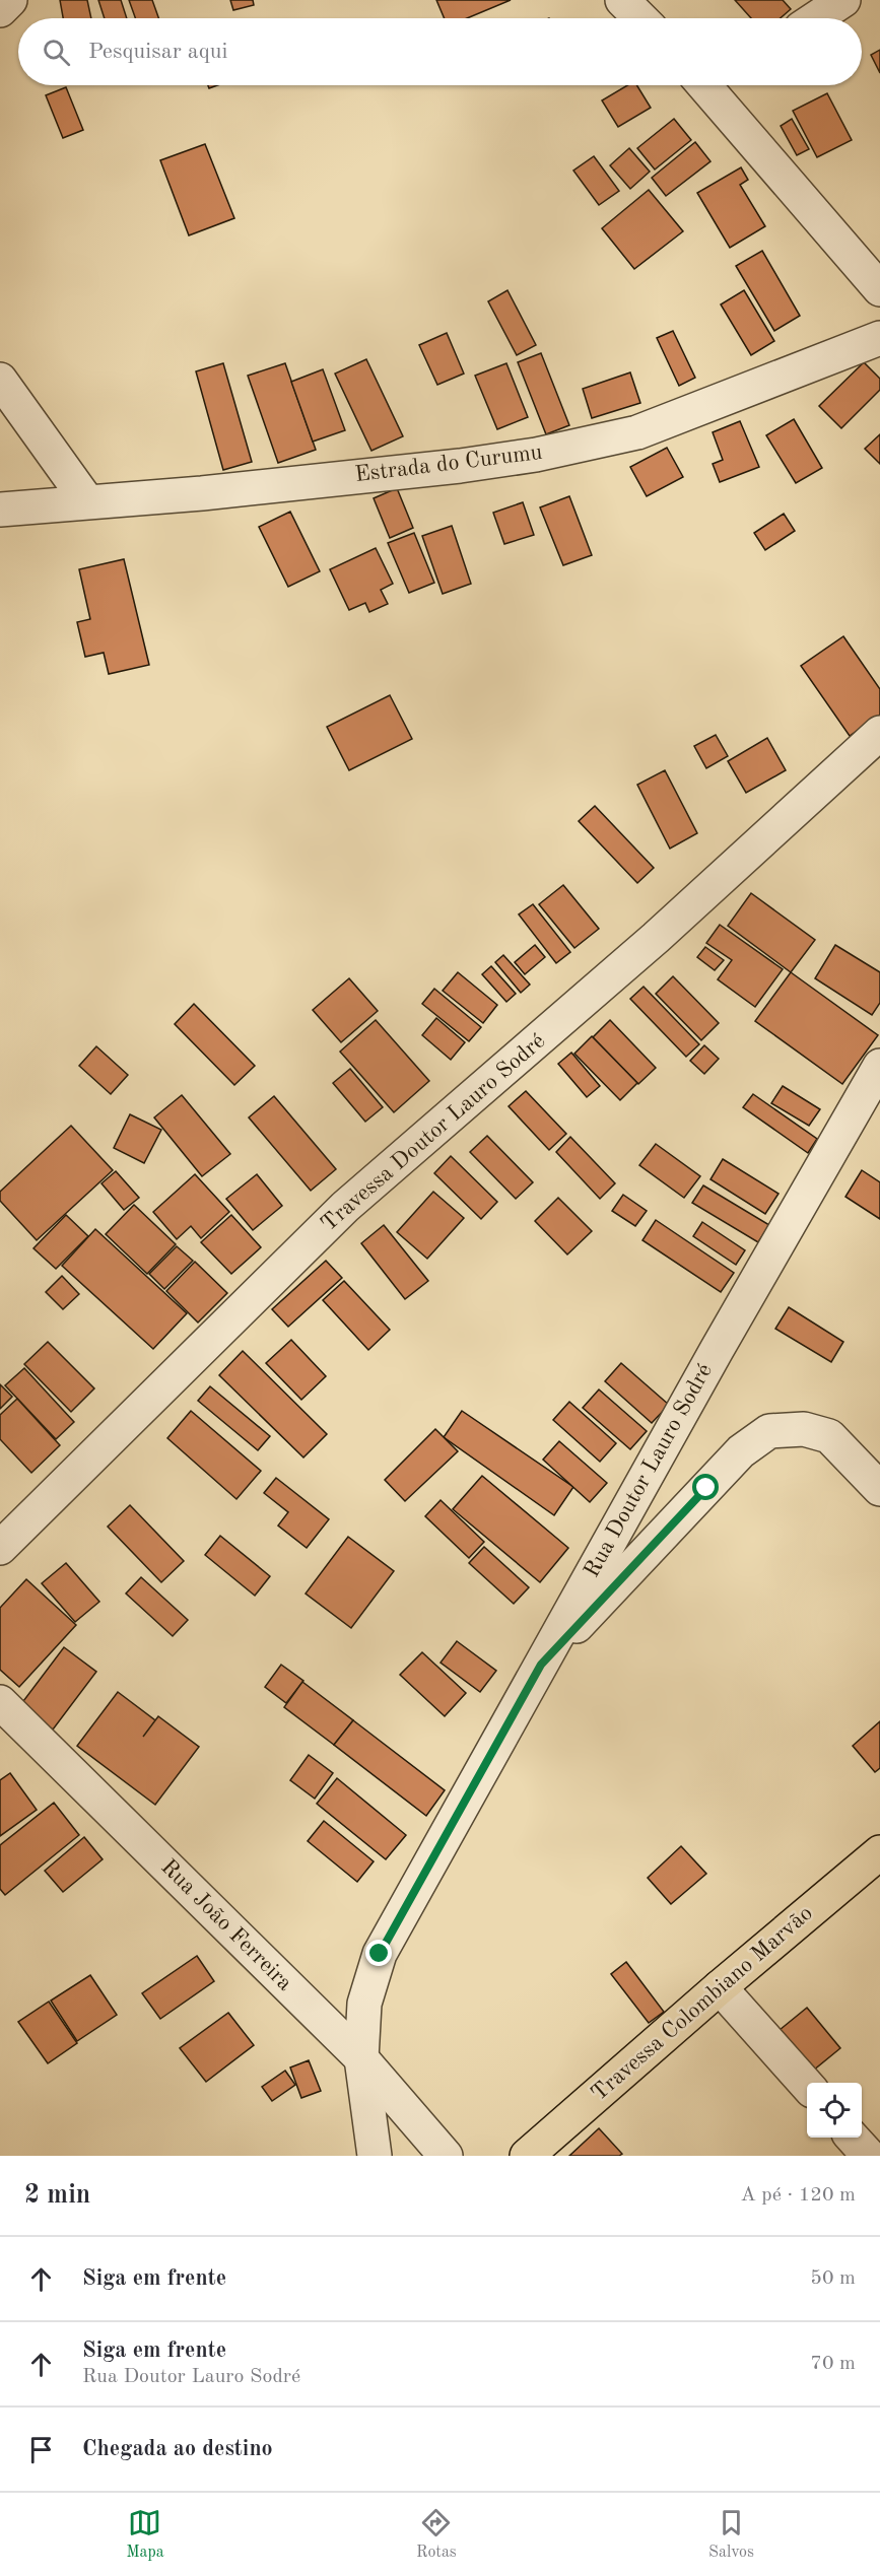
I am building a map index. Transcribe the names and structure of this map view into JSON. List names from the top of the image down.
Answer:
{
  "streets": {
    "main road": ["Travessa Colombiano Marvão"],
    "street": [
      "Estrada do Curumu",
      "Travessa Doutor Lauro Sodré",
      "Rua Doutor Lauro Sodré",
      "Rua João Ferreira"
    ]
  },
  "crossings": [
    ["Rua Doutor Lauro Sodré", "Rua João Ferreira"]
  ],
  "page": {
    "search": "Pesquisar aqui",
    "heading": ["2 min", "A pé · 120 m"],
    "list": [
      ["Siga em frente", "50 m"],
      ["Siga em frente", "Rua Doutor Lauro Sodré", "70 m"],
      "Chegada ao destino"
    ],
    "nav": ["Mapa", "Rotas", "Salvos"]
  }
}
